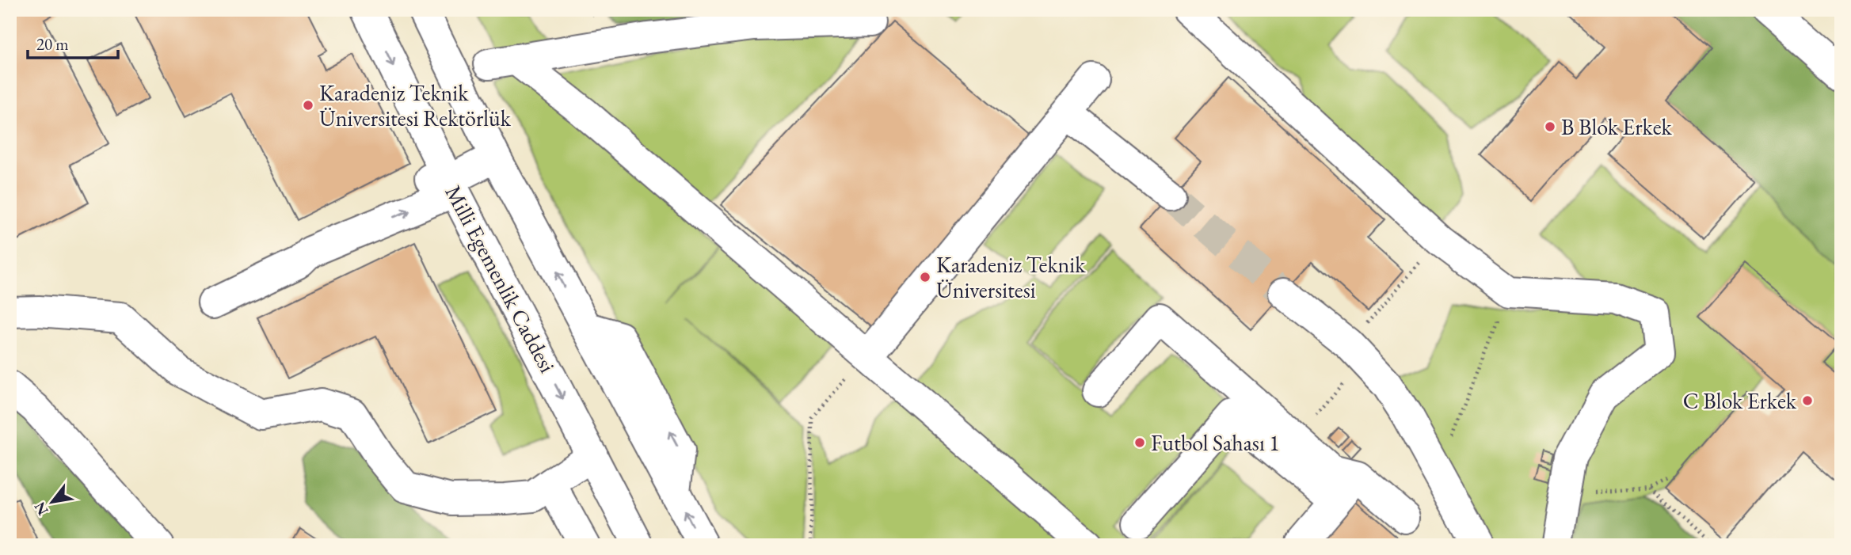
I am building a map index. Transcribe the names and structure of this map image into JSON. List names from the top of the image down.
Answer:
{
  "streets": {
    "street": ["Milli Egemenlik Caddesi"]
  },
  "places": [
    "Karadeniz Teknik Üniversitesi Rektörlük",
    "B Blok Erkek",
    "Karadeniz Teknik Üniversitesi",
    "C Blok Erkek",
    "Futbol Sahası 1"
  ],
  "scale_bar": "20 m",
  "north": "bottom left"
}
